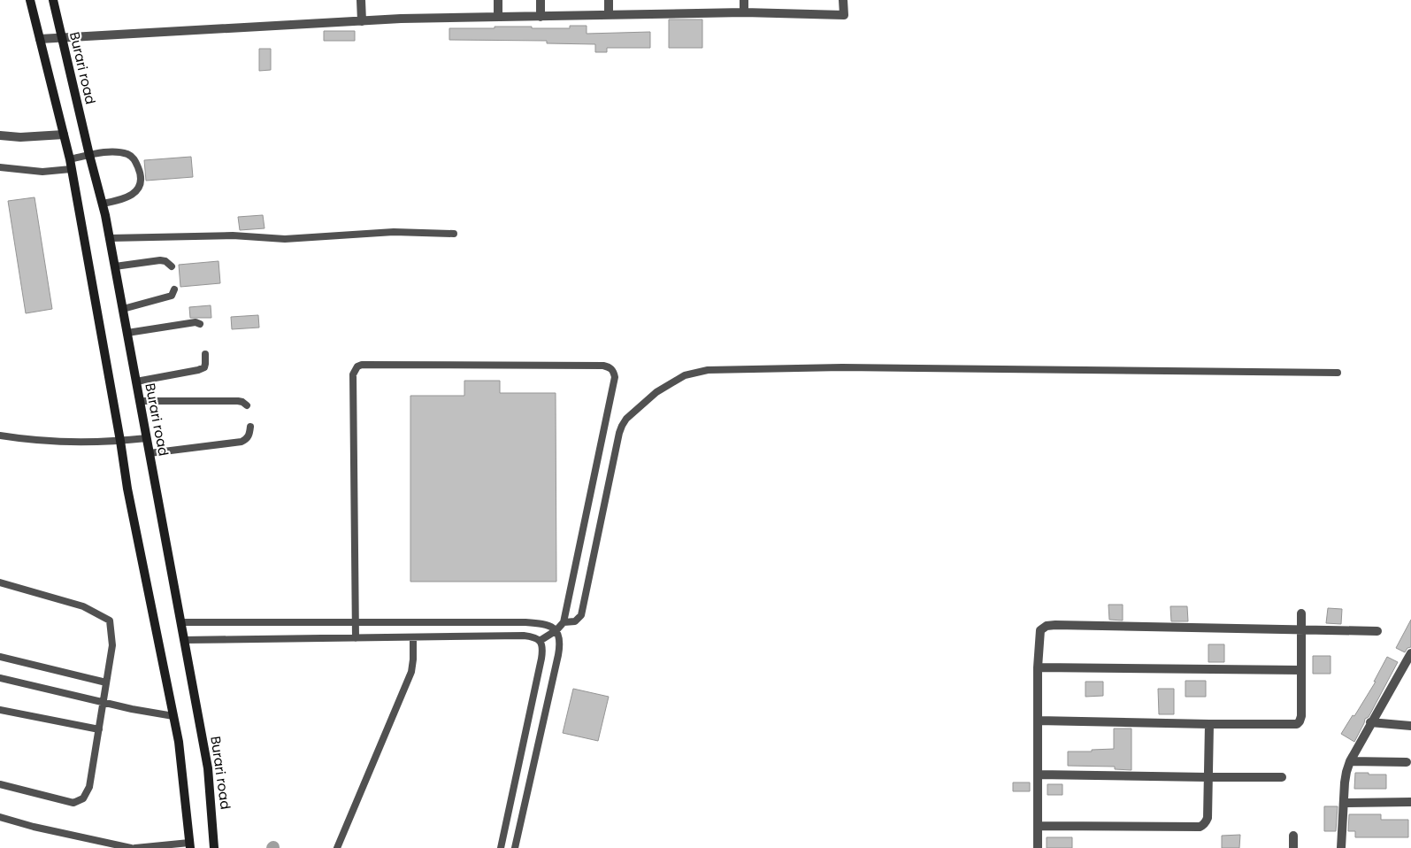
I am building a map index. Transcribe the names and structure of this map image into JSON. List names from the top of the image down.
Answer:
{
  "streets": {
    "main road": ["Burari road"]
  }
}
